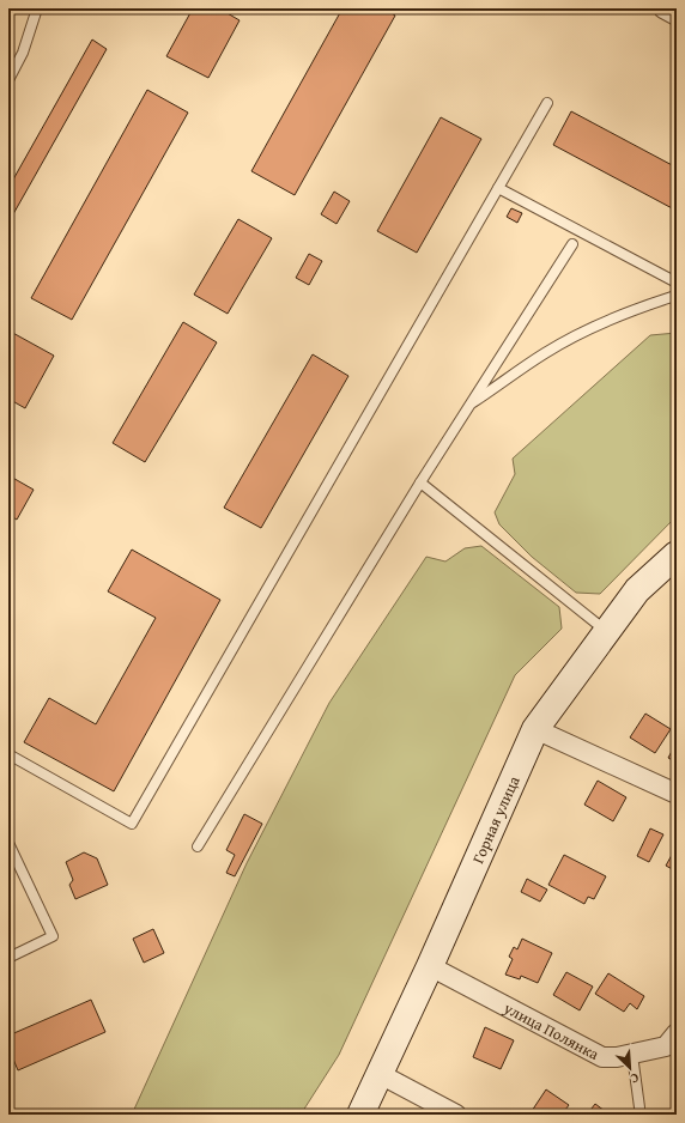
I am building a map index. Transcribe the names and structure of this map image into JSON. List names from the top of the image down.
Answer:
{
  "streets": {
    "street": ["Горная улица", "улица Полянка"]
  },
  "crossings": [
    ["Горная улица", "улица Полянка"]
  ],
  "north": "bottom right"
}
